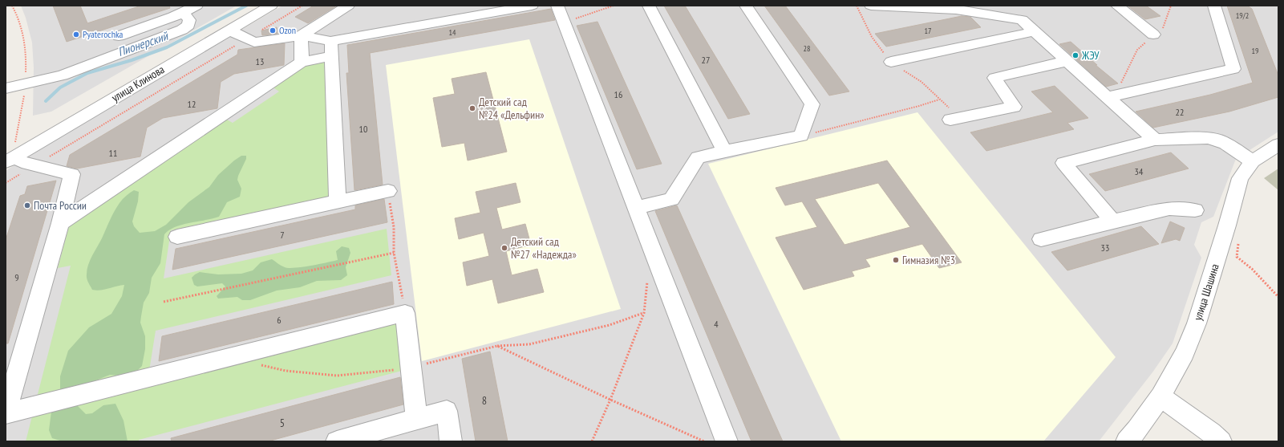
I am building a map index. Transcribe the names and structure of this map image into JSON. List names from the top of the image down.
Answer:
{
  "streets": {
    "street": ["улица Клинова", "улица Шашина"]
  },
  "water": ["Пионерский"],
  "places": [
    "Ozon",
    "Pyaterochka",
    "ЖЭУ",
    "Детский сад №24 «Дельфин»",
    "Почта России",
    "Детский сад №27 «Надежда»",
    "Гимназия №3"
  ],
  "house_numbers": [
    "19/2",
    "17",
    "14",
    "28",
    "19",
    "27",
    "13",
    "16",
    "12",
    "22",
    "10",
    "11",
    "34",
    "7",
    "33",
    "9",
    "6",
    "4",
    "8",
    "5"
  ]
}
